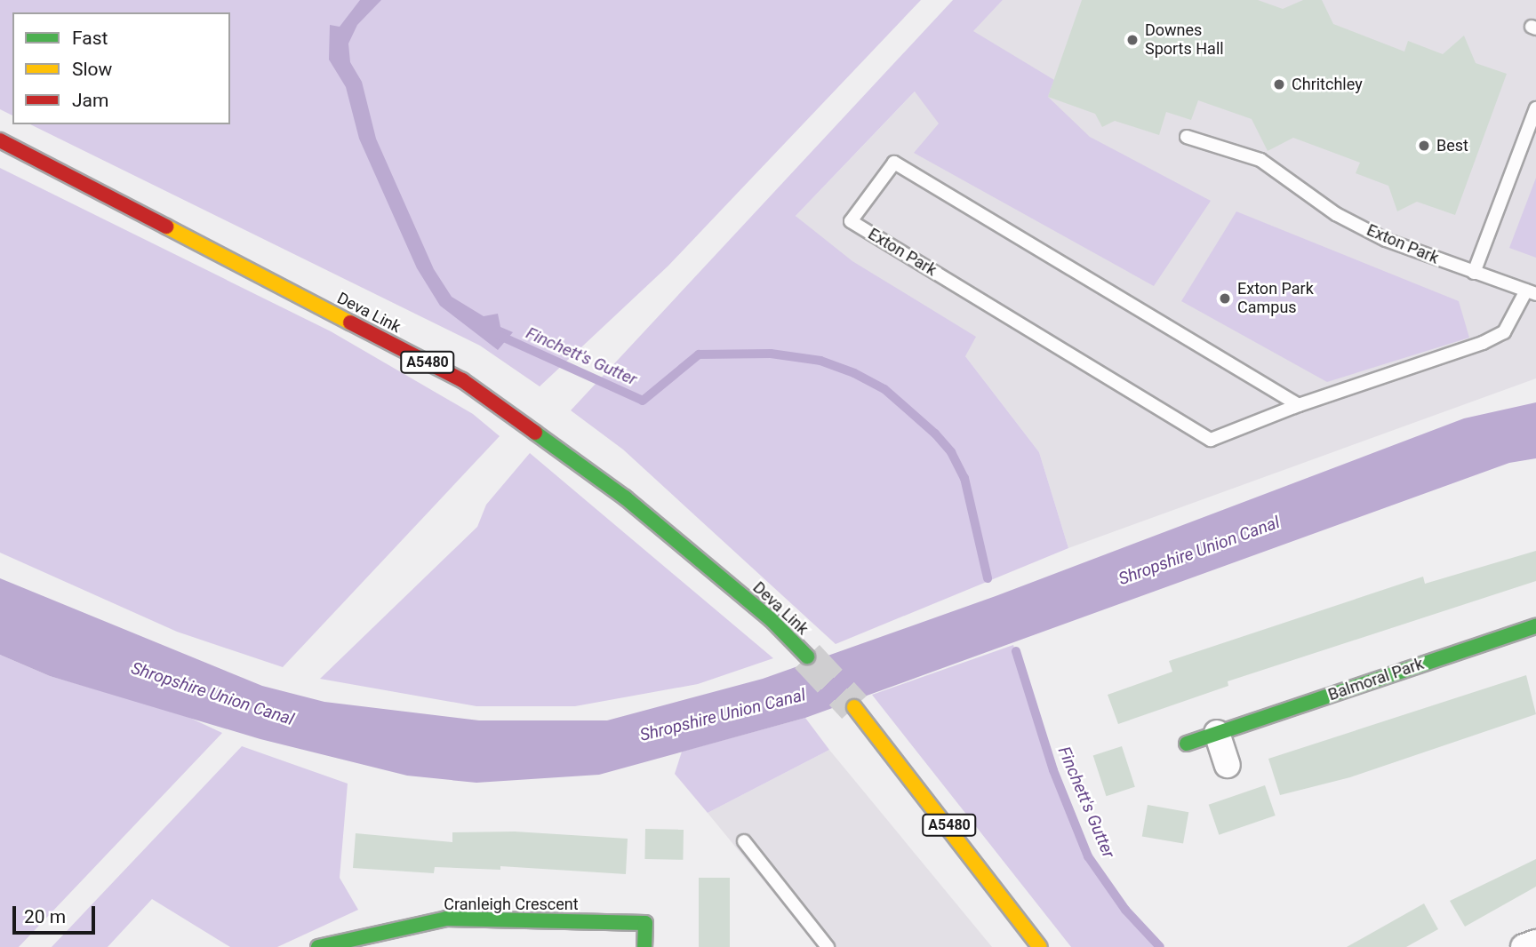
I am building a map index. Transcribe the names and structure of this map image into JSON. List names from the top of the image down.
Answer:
{
  "streets": {
    "main road": [
      "Deva Link",
      "A5480",
      "Balmoral Park",
      "Cranleigh Crescent"
    ],
    "lane": ["Exton Park"]
  },
  "water": ["Finchett's Gutter", "Shropshire Union Canal"],
  "places": [
    "Downes Sports Hall",
    "Chritchley",
    "Best",
    "Exton Park Campus"
  ],
  "legend": ["Fast", "Slow", "Jam"],
  "scale_bar": "20 m"
}
